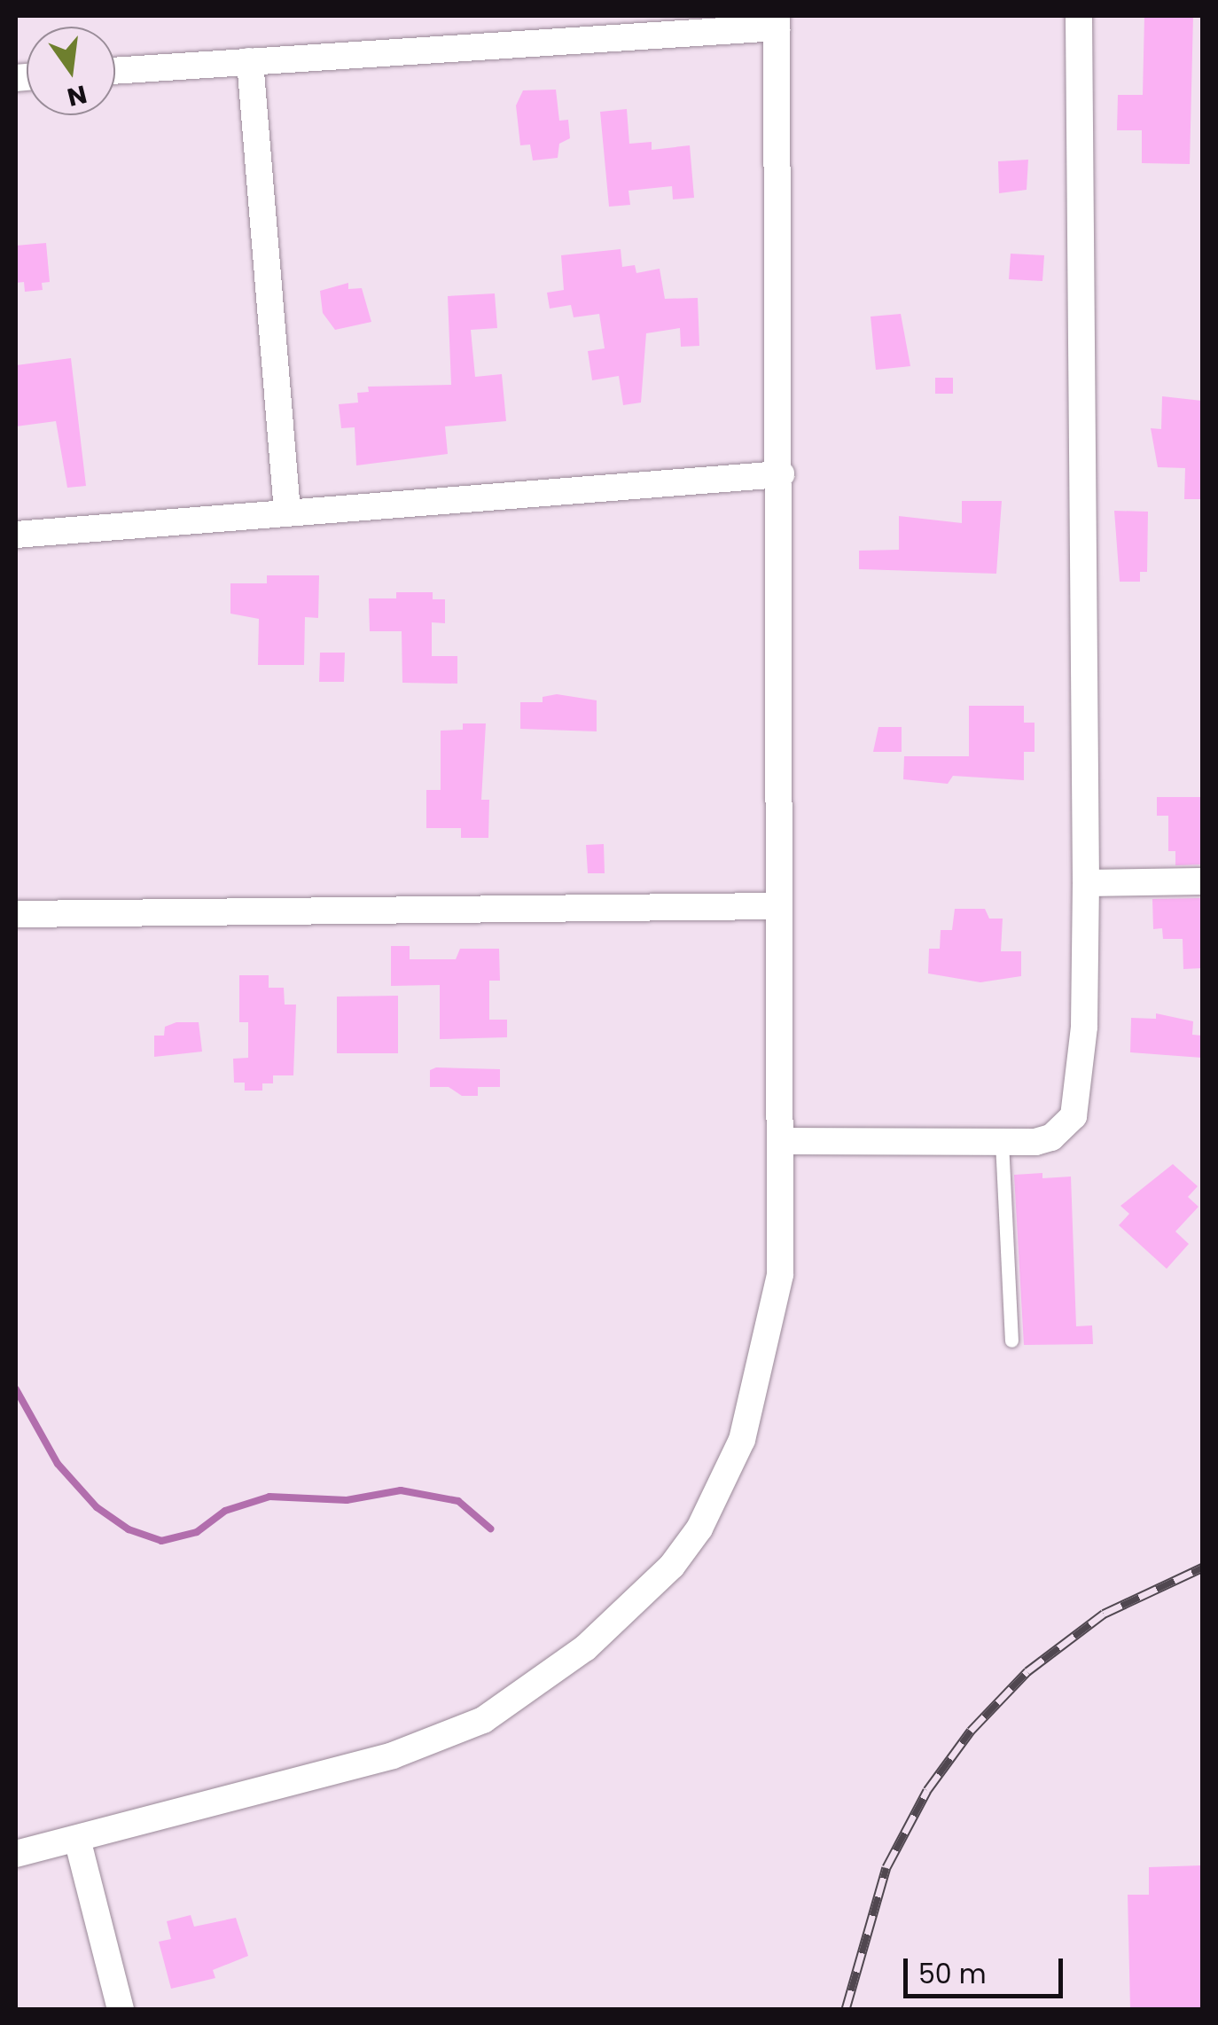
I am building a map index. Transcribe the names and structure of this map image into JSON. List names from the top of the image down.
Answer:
{
  "scale_bar": "50 m",
  "north": "bottom"
}
